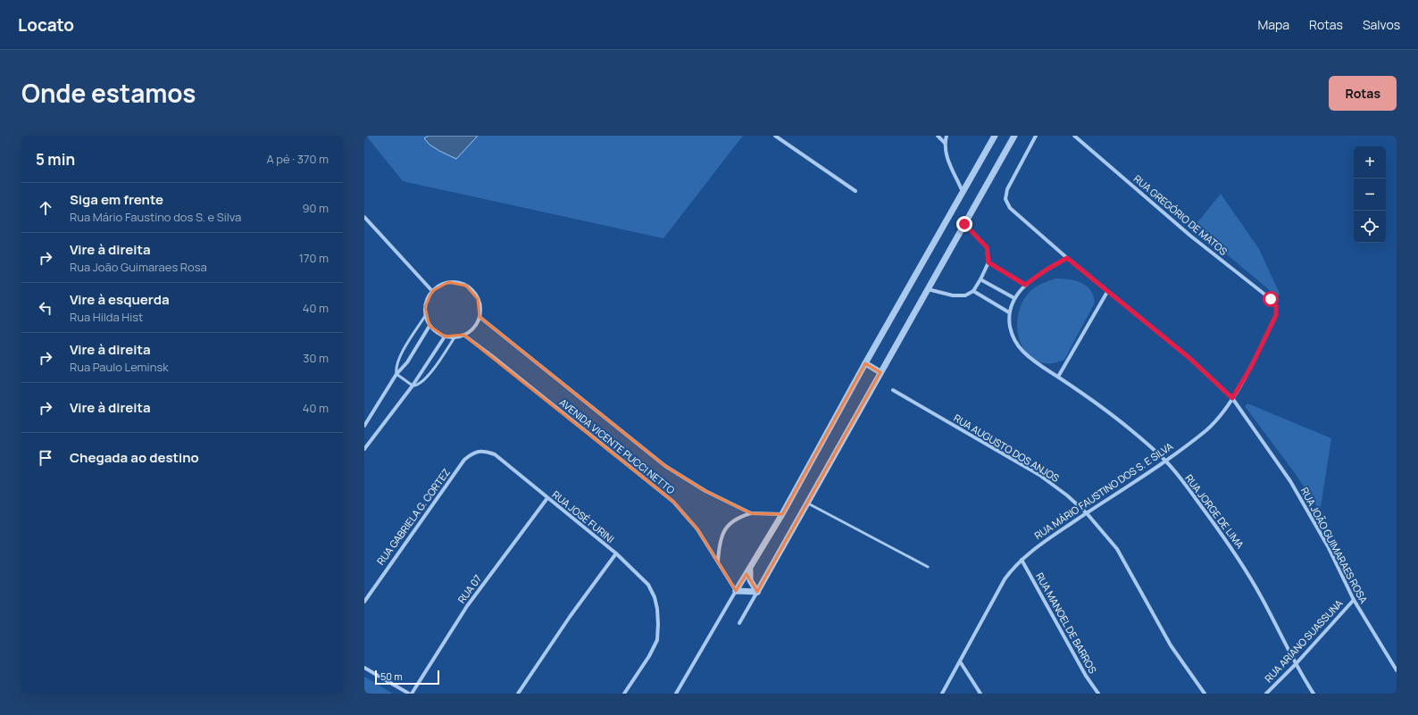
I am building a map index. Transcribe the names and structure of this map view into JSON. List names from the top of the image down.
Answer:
{
  "streets": {
    "street": [
      "RUA GREGÓRIO DE MATOS",
      "AVENIDA VICENTE PUCCI NETTO",
      "RUA AUGUSTO DOS ANJOS",
      "RUA MÁRIO FAUSTINO DOS S. E SILVA",
      "RUA JORGE DE LIMA",
      "RUA GABRIELA G. CORTEZ",
      "RUA JOSÉ FURINI",
      "RUA JOÃO GUIMARAES ROSA",
      "RUA 07",
      "RUA MANOEL DE BARROS",
      "RUA ARIANO SUASSUNA"
    ]
  },
  "crossings": [
    ["RUA GREGÓRIO DE MATOS", "RUA MÁRIO FAUSTINO DOS S. E SILVA"],
    ["RUA AUGUSTO DOS ANJOS", "RUA MÁRIO FAUSTINO DOS S. E SILVA"],
    ["RUA MÁRIO FAUSTINO DOS S. E SILVA", "RUA JORGE DE LIMA"],
    ["RUA MÁRIO FAUSTINO DOS S. E SILVA", "RUA JOÃO GUIMARAES ROSA"],
    ["RUA MÁRIO FAUSTINO DOS S. E SILVA", "RUA MANOEL DE BARROS"],
    ["RUA JORGE DE LIMA", "RUA ARIANO SUASSUNA"],
    ["RUA GABRIELA G. CORTEZ", "RUA JOSÉ FURINI"],
    ["RUA JOSÉ FURINI", "RUA 07"],
    ["RUA JOÃO GUIMARAES ROSA", "RUA ARIANO SUASSUNA"]
  ],
  "scale_bar": "50 m",
  "page": {
    "header": "Locato",
    "nav": ["Mapa", "Rotas", "Salvos"],
    "title": "Onde estamos",
    "buttons": "Rotas",
    "heading": ["5 min", "A pé · 370 m"],
    "map_buttons": ["+", "−"],
    "list": [
      ["Siga em frente", "Rua Mário Faustino dos S. e Silva", "90 m"],
      ["Vire à direita", "Rua João Guimaraes Rosa", "170 m"],
      ["Vire à esquerda", "Rua Hilda Hist", "40 m"],
      ["Vire à direita", "Rua Paulo Leminsk", "30 m"],
      ["Vire à direita", "40 m"],
      "Chegada ao destino"
    ],
    "scale": "50 m"
  }
}
